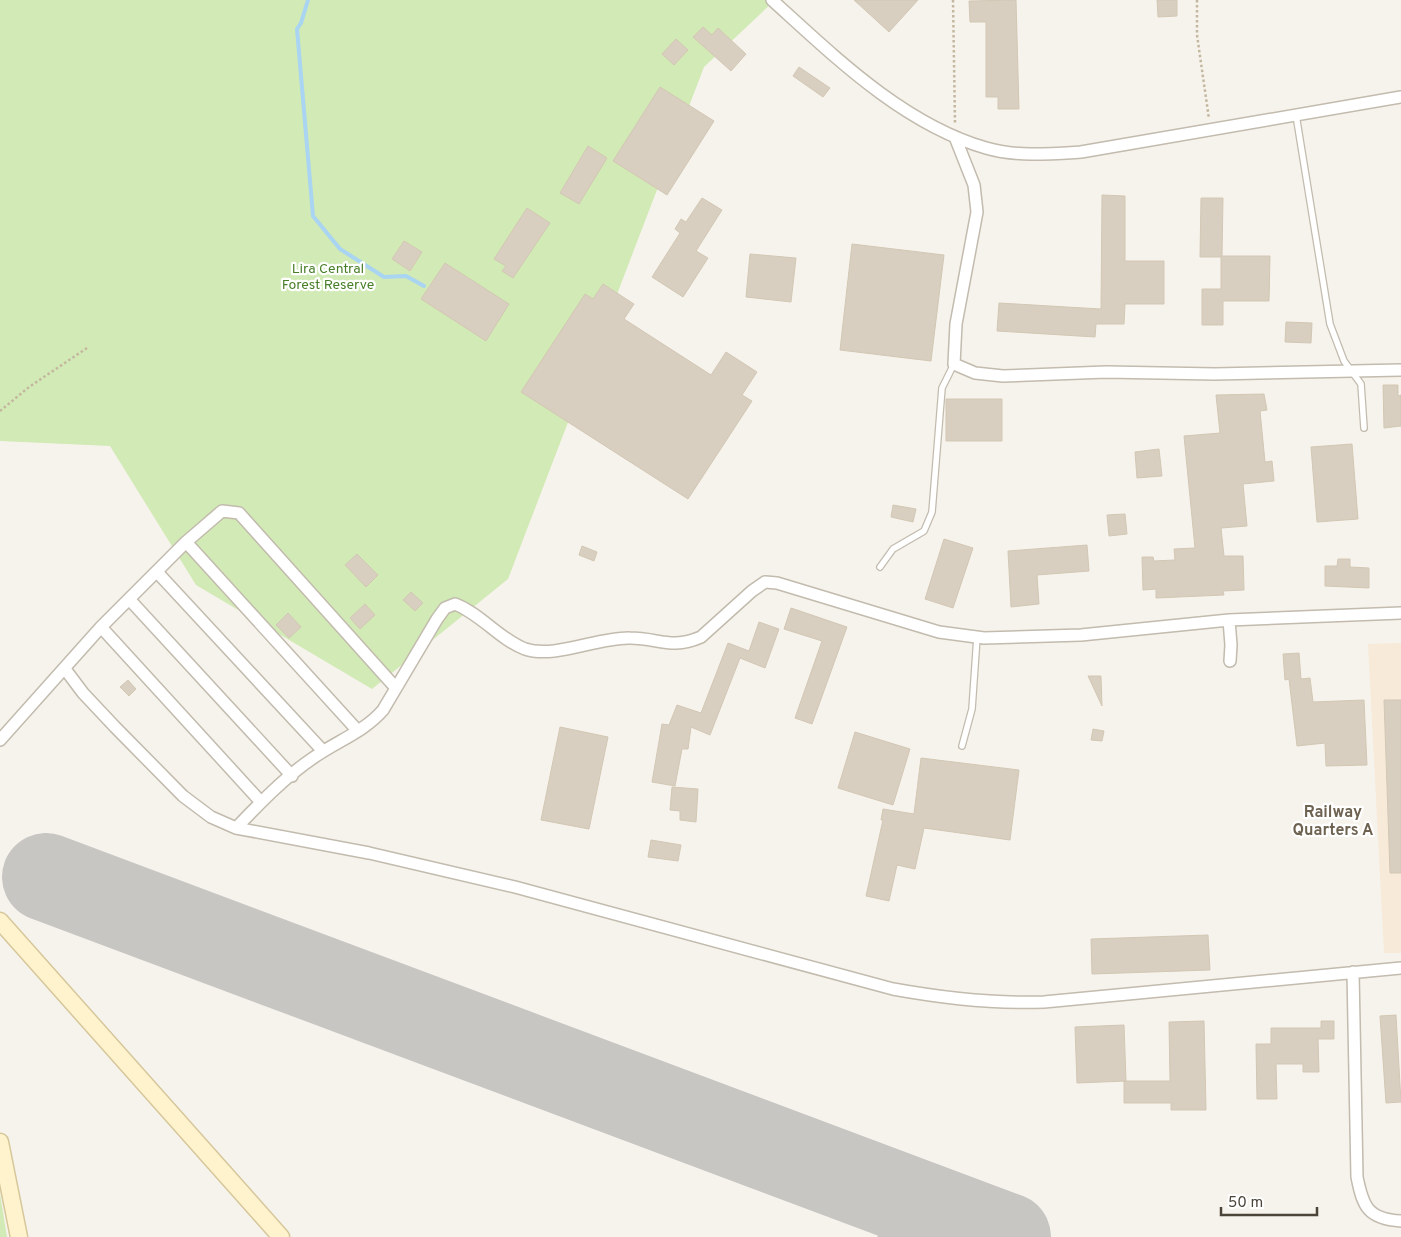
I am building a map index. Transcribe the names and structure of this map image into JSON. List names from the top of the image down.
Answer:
{
  "districts": ["Railway Quarters A"],
  "parks": ["Lira Central Forest Reserve"],
  "scale_bar": "50 m"
}
